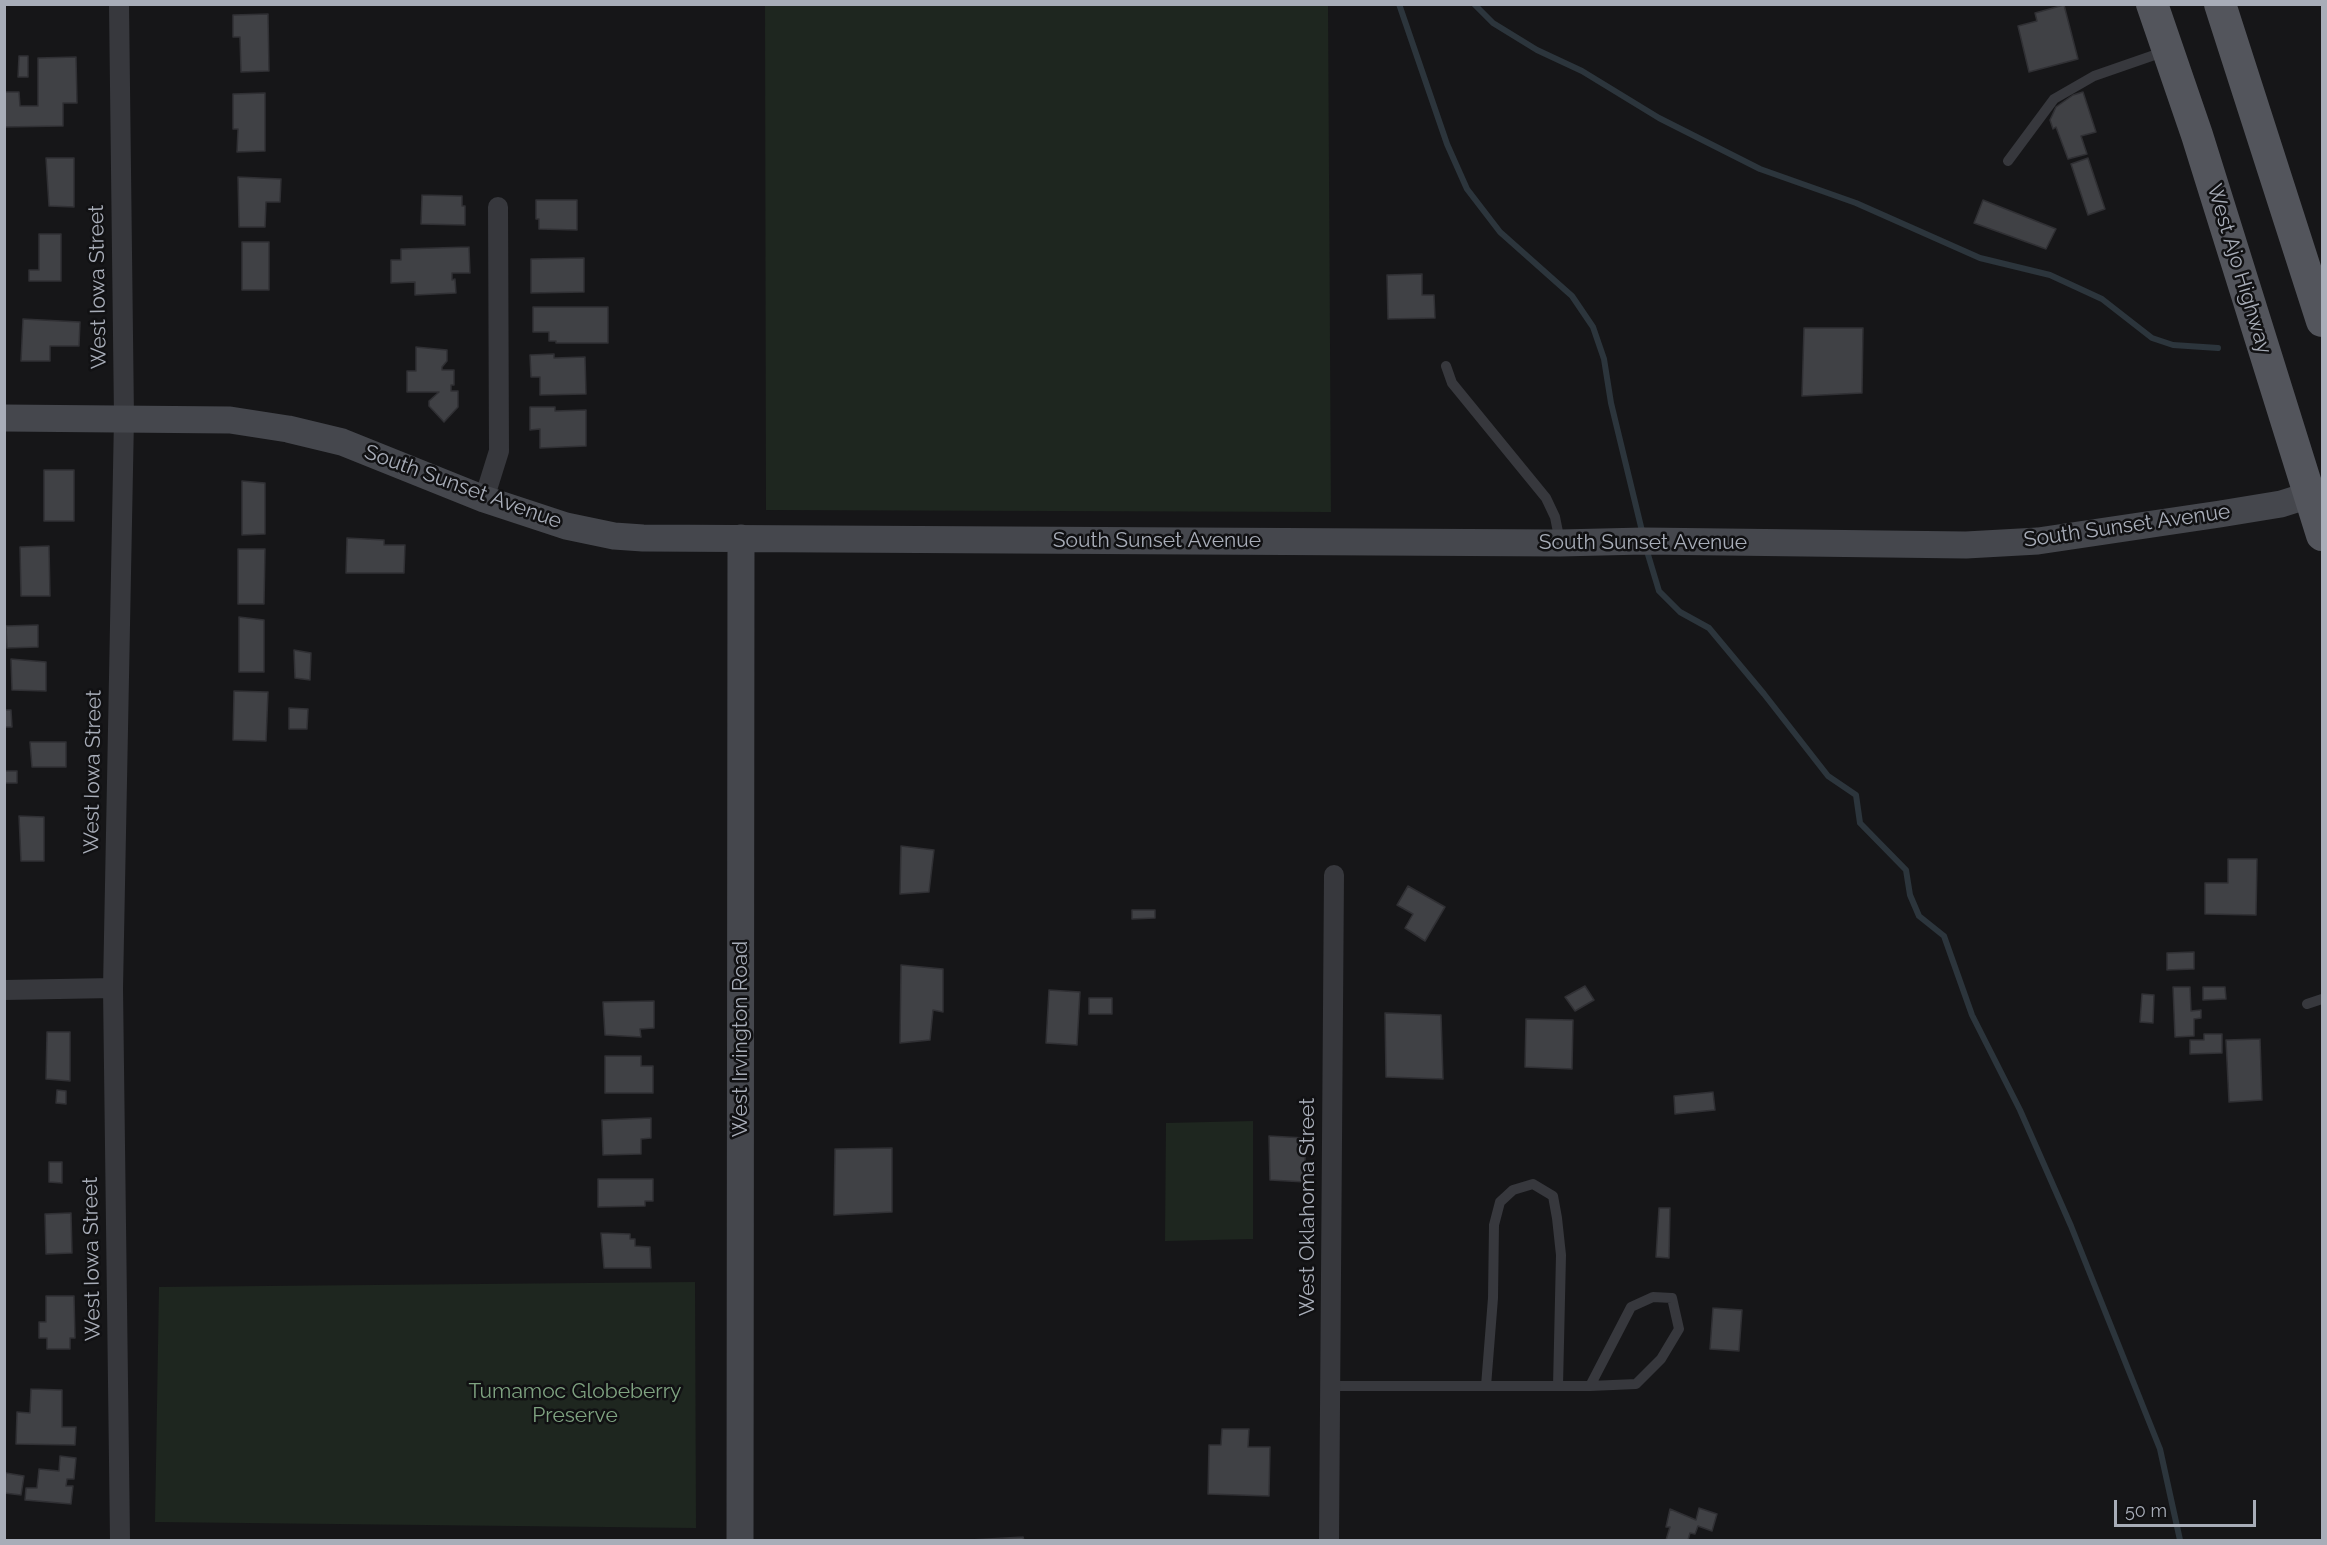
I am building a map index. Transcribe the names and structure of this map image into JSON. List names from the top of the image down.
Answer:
{
  "streets": {
    "main road": ["West Ajo Highway"],
    "street": [
      "West Iowa Street",
      "South Sunset Avenue",
      "West Irvington Road",
      "West Oklahoma Street"
    ]
  },
  "crossings": [
    ["West Ajo Highway", "South Sunset Avenue"],
    ["West Iowa Street", "South Sunset Avenue"],
    ["South Sunset Avenue", "West Irvington Road"]
  ],
  "parks": ["Tumamoc Globeberry Preserve"],
  "scale_bar": "50 m"
}
